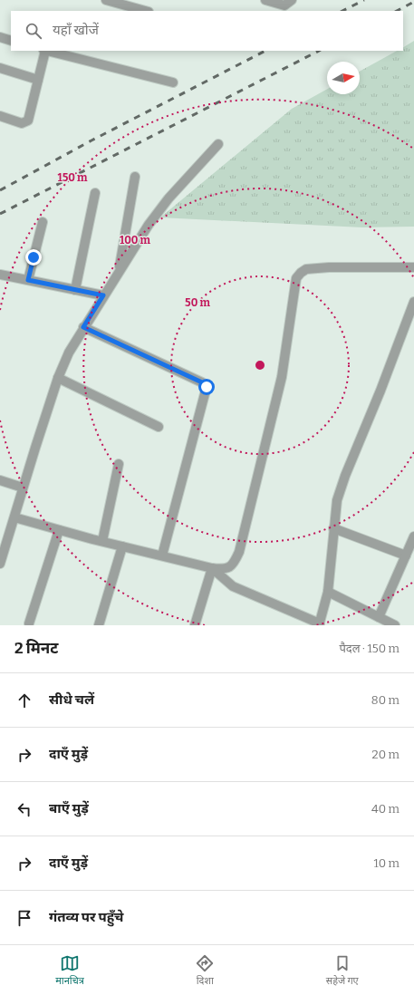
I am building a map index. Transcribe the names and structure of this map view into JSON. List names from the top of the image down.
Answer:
{
  "north": "right",
  "page": {
    "search": "यहाँ खोजें",
    "heading": ["2 मिनट", "पैदल · 150 m"],
    "list": [
      ["सीधे चलें", "80 m"],
      ["दाएँ मुड़ें", "20 m"],
      ["बाएँ मुड़ें", "40 m"],
      ["दाएँ मुड़ें", "10 m"],
      "गंतव्य पर पहुँचे"
    ],
    "nav": ["मानचित्र", "दिशा", "सहेजे गए"]
  },
  "rings": ["150 m", "100 m", "50 m"]
}
